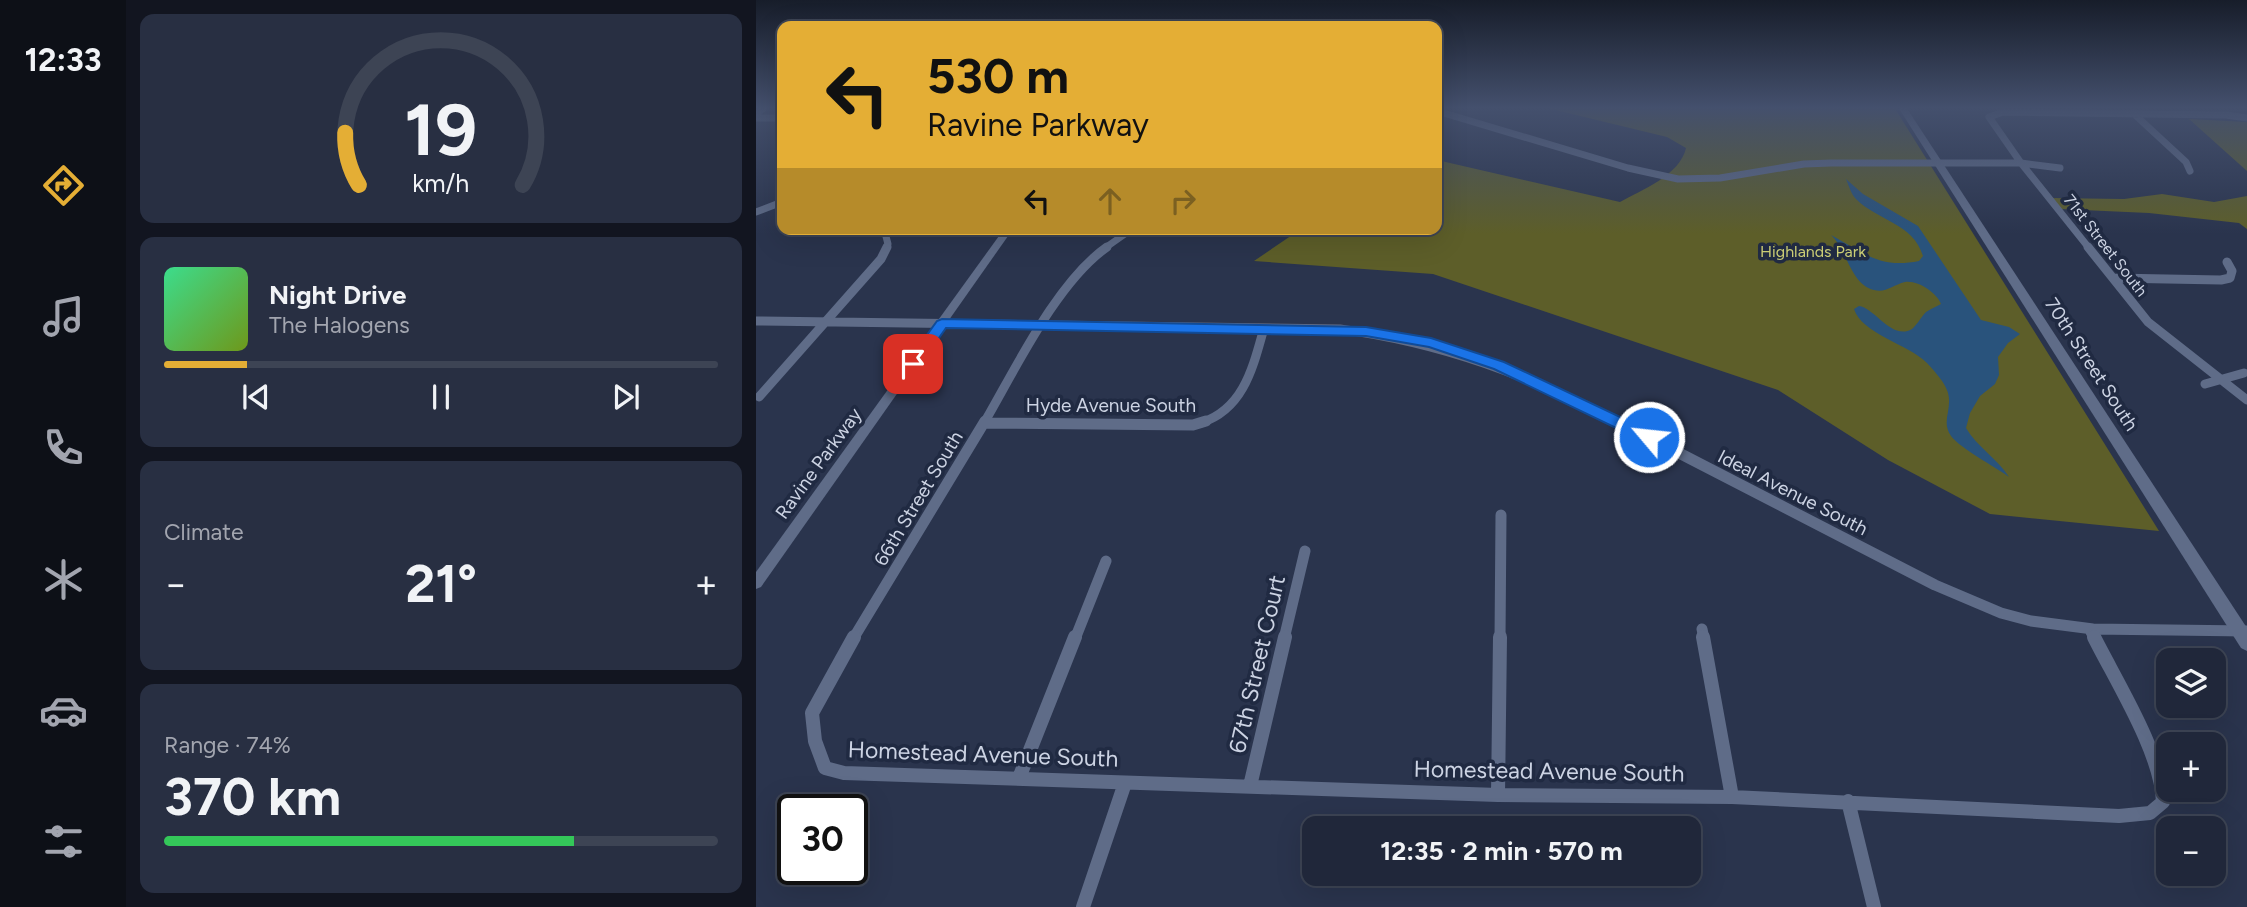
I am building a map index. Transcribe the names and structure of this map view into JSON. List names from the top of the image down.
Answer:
{
  "streets": {
    "main road": ["70th Street South"],
    "street": [
      "71st Street South",
      "Hyde Avenue South",
      "Ravine Parkway",
      "Ideal Avenue South",
      "66th Street South",
      "67th Street Court",
      "Homestead Avenue South"
    ]
  },
  "crossings": [
    ["70th Street South", "Ideal Avenue South"],
    ["Hyde Avenue South", "Ideal Avenue South"],
    ["Hyde Avenue South", "66th Street South"],
    ["Ravine Parkway", "Ideal Avenue South"],
    ["Ideal Avenue South", "66th Street South"],
    ["Ideal Avenue South", "Homestead Avenue South"],
    ["66th Street South", "Homestead Avenue South"],
    ["67th Street Court", "Homestead Avenue South"]
  ],
  "parks": ["Highlands Park"],
  "page": {
    "tabs": "12:33",
    "turn": ["530 m", "Ravine Parkway"],
    "song": ["Night Drive", "The Halogens"],
    "tile": [
      "Climate",
      ["Range · 74%", "370 km"]
    ],
    "heat": ["−", "21°", "+"],
    "map_buttons": ["+", "−"],
    "limit": "30",
    "trip": "12:35 · 2 min · 570 m",
    "gauge": ["19", "km/h"]
  }
}
